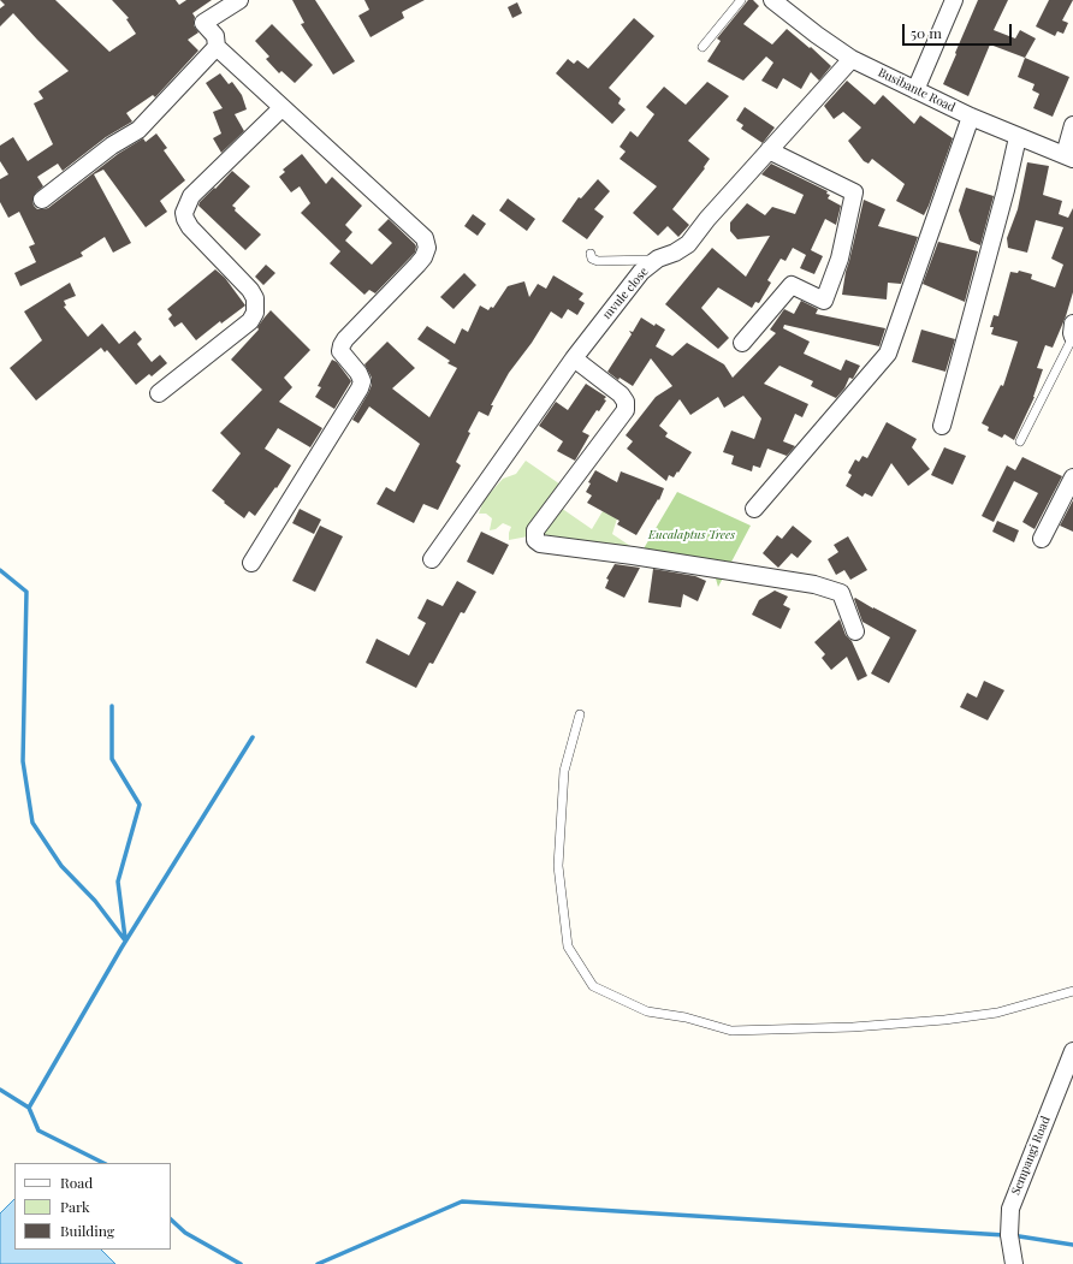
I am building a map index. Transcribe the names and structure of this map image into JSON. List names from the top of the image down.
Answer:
{
  "streets": {
    "street": ["Busibante Road", "mvule close", "Sempangi Road"]
  },
  "crossings": [
    ["Busibante Road", "mvule close"]
  ],
  "parks": ["Eucalaptus Trees"],
  "legend": ["Road", "Park", "Building"],
  "scale_bar": "50 m"
}
